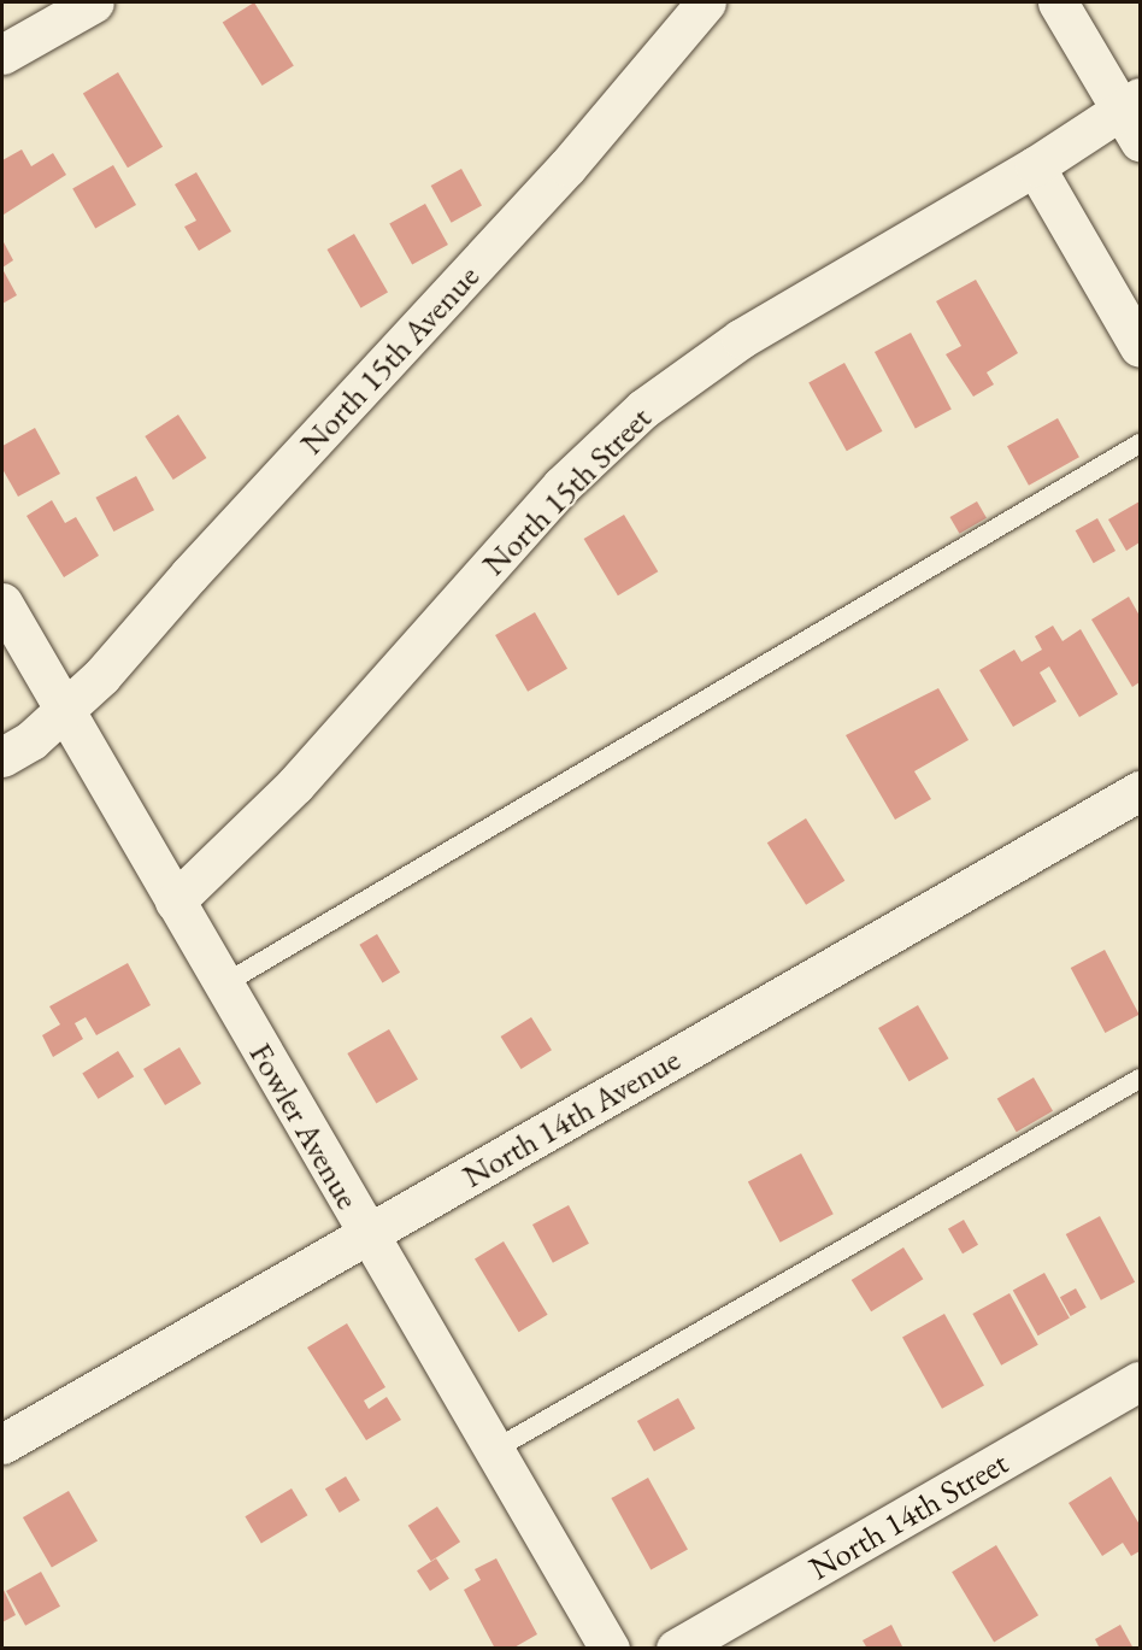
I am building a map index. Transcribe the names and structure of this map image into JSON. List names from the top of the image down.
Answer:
{
  "streets": {
    "street": [
      "North 15th Avenue",
      "North 15th Street",
      "North 14th Avenue",
      "Fowler Avenue",
      "North 14th Street"
    ]
  },
  "crossings": [
    ["North 15th Avenue", "Fowler Avenue"],
    ["North 15th Street", "Fowler Avenue"],
    ["North 14th Avenue", "Fowler Avenue"]
  ]
}
